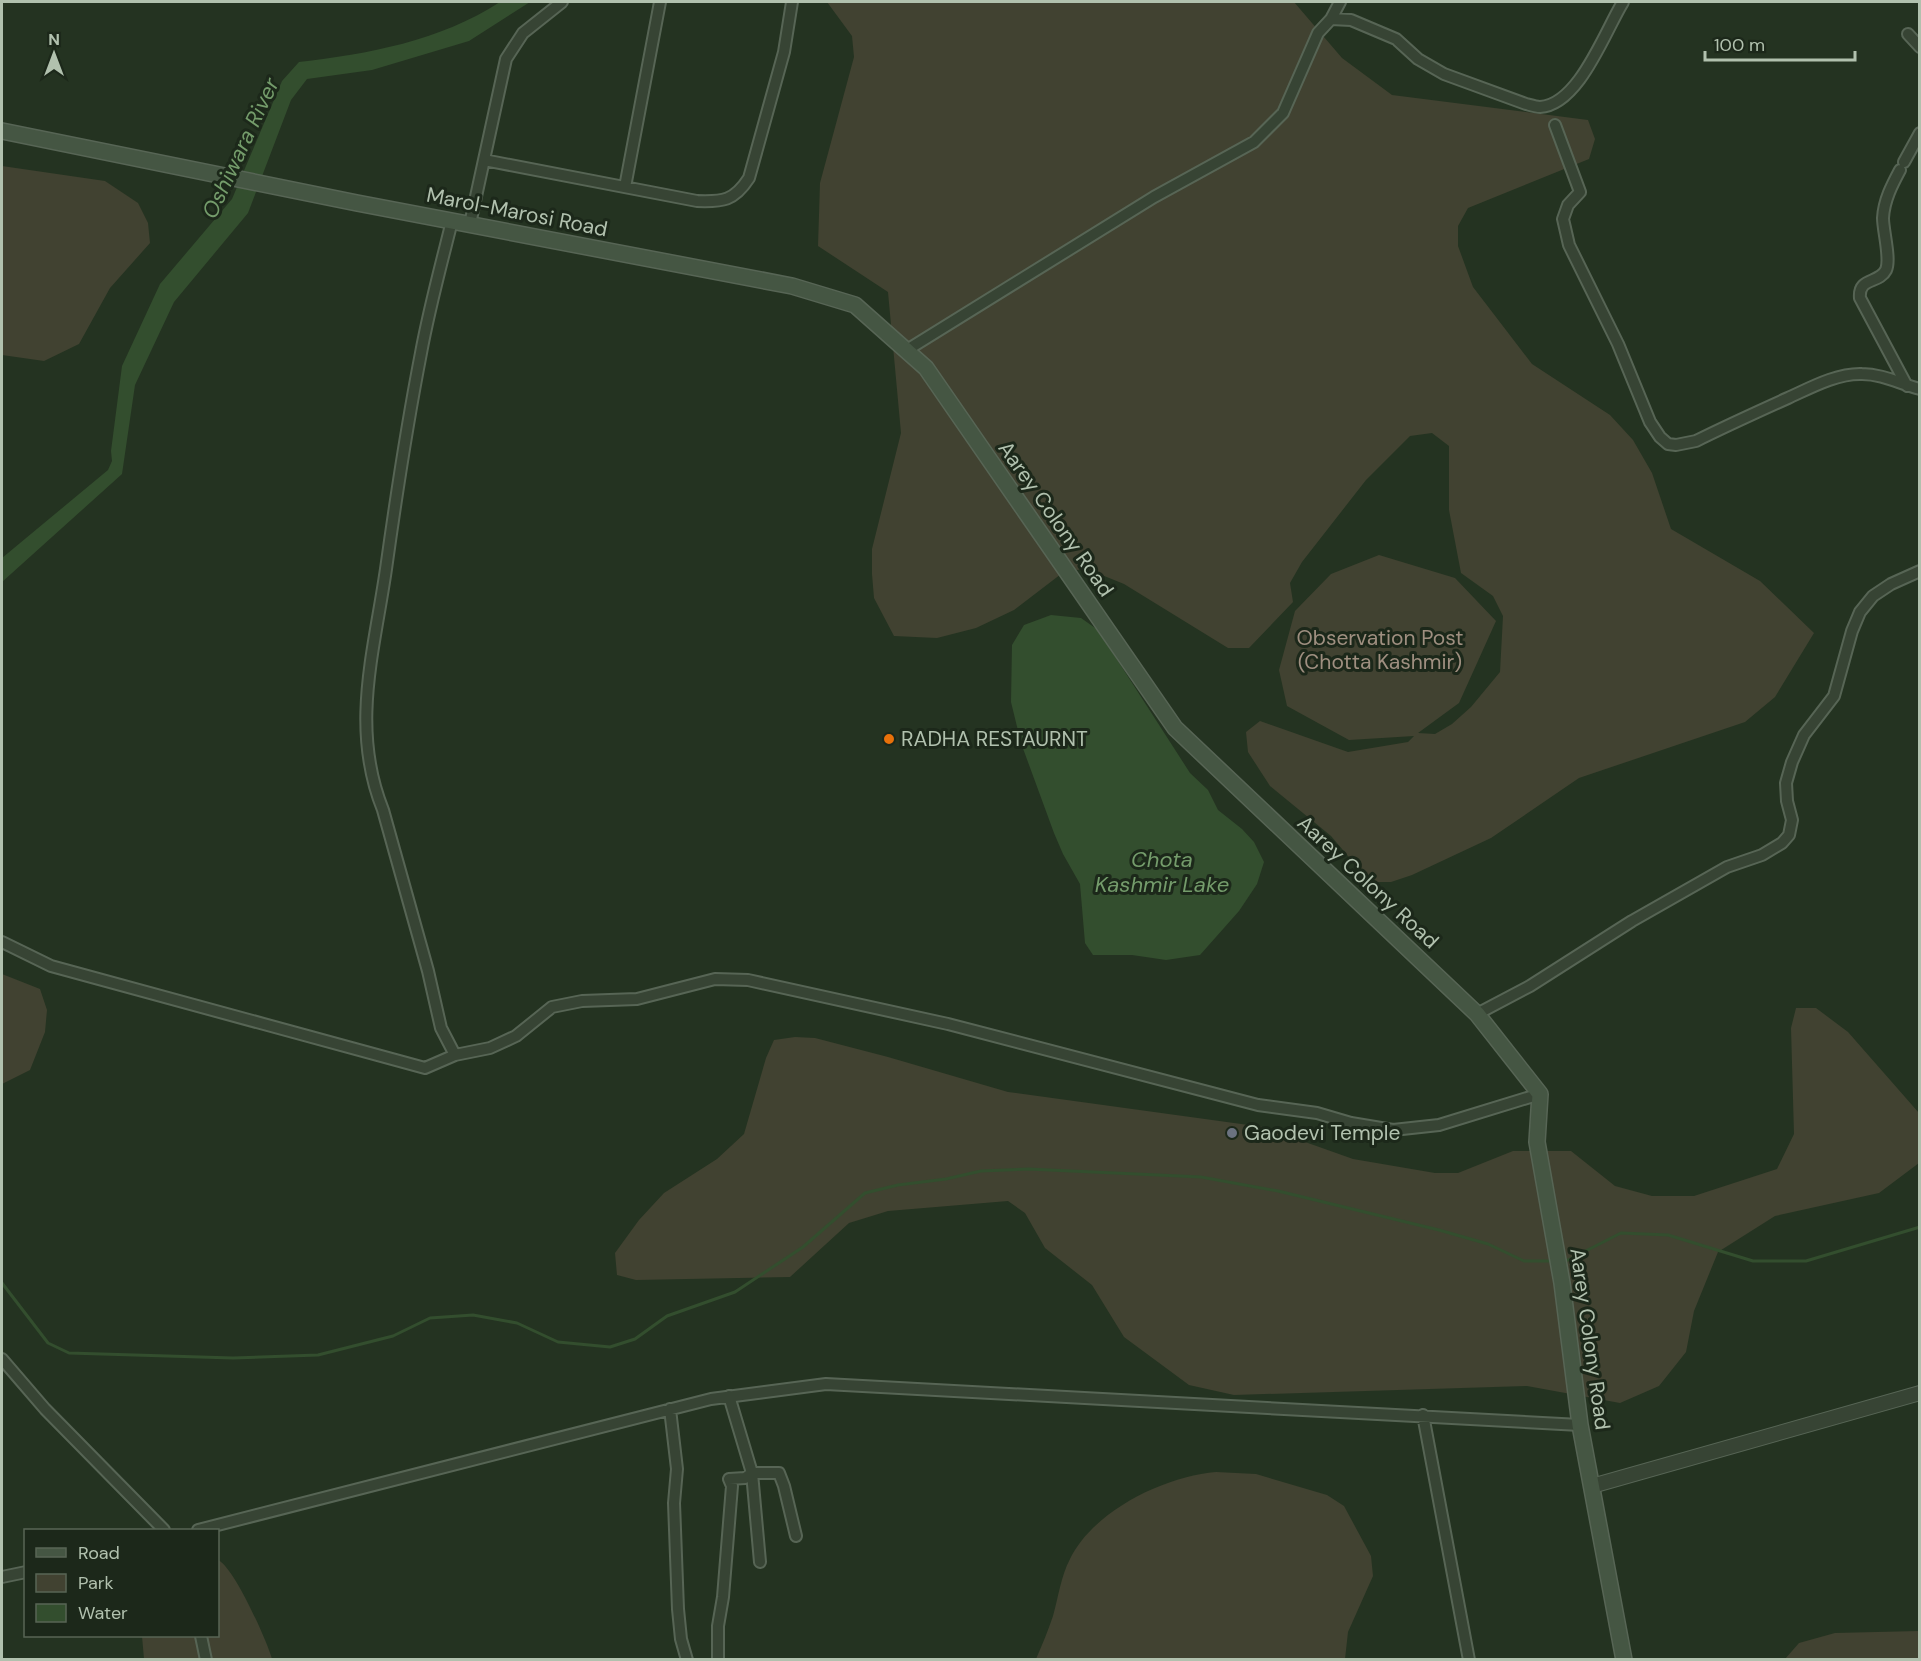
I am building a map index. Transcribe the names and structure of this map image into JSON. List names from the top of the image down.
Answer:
{
  "streets": {
    "main road": ["Marol-Marosi Road", "Aarey Colony Road"]
  },
  "crossings": [
    ["Marol-Marosi Road", "Aarey Colony Road"]
  ],
  "water": ["Oshiwara River", "Chota Kashmir Lake"],
  "parks": ["Observation Post (Chotta Kashmir)"],
  "places": ["RADHA RESTAURNT", "Gaodevi Temple"],
  "legend": ["Road", "Park", "Water"],
  "scale_bar": "100 m",
  "north": "top"
}
